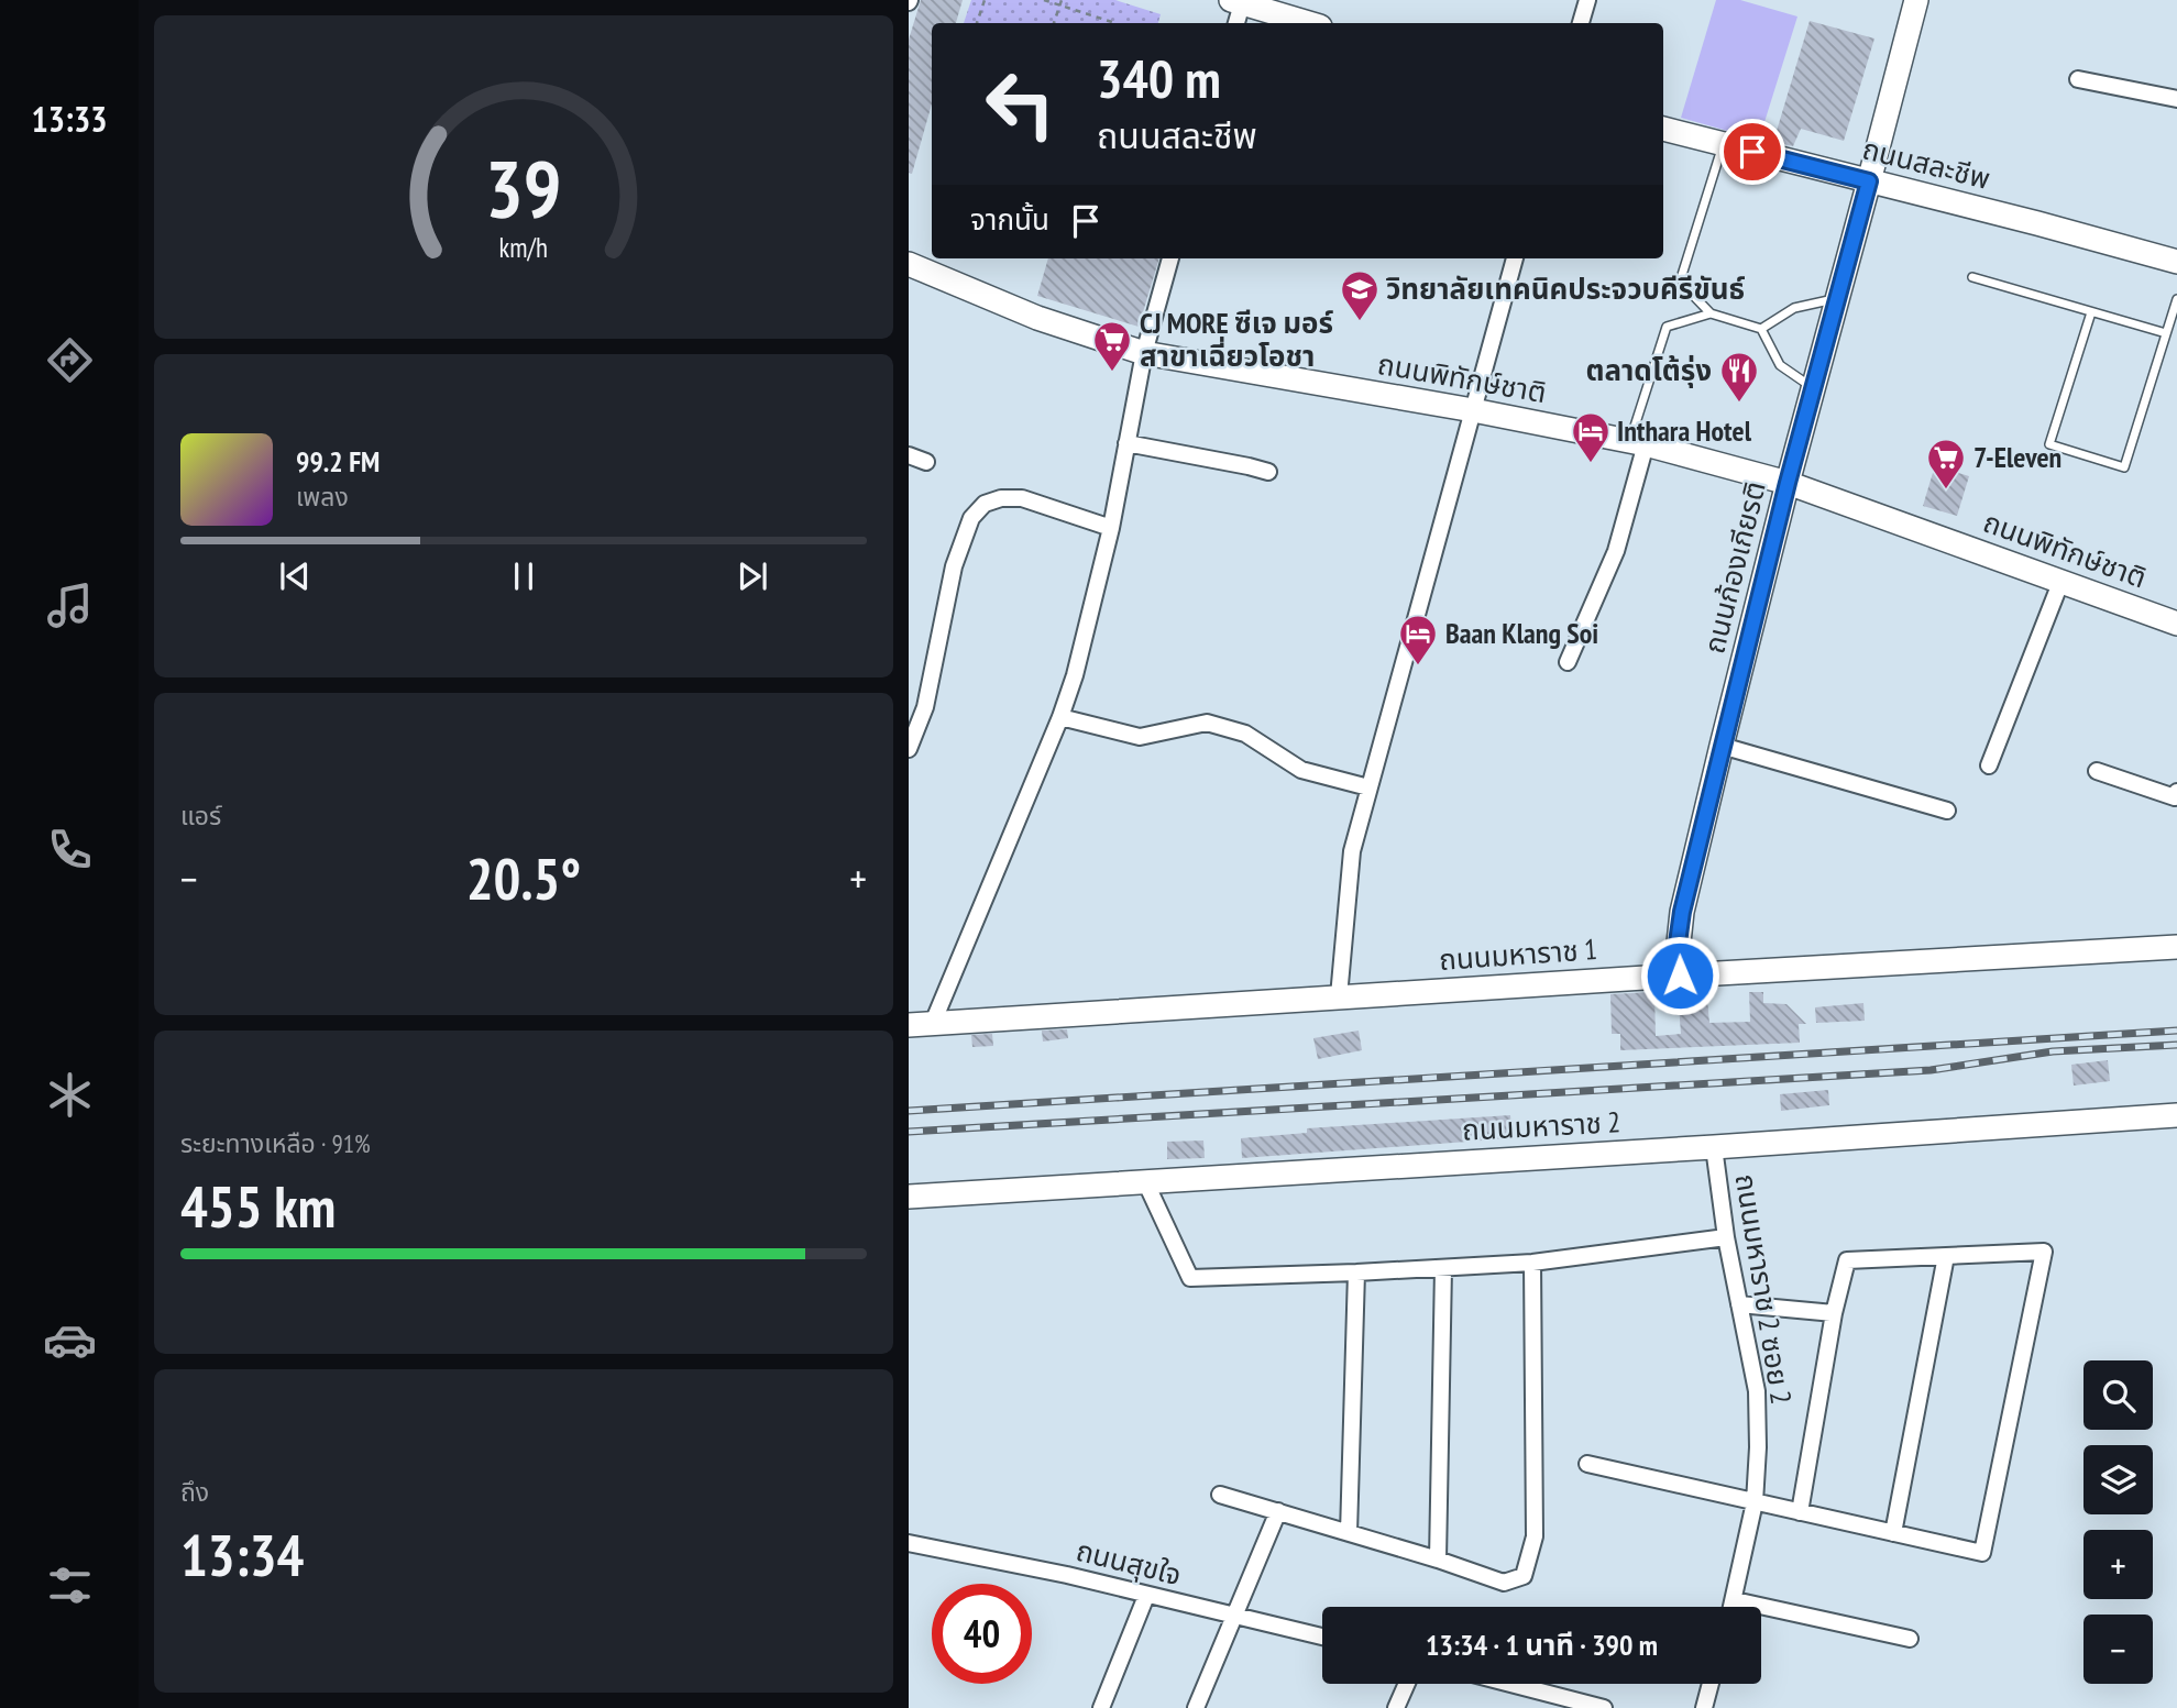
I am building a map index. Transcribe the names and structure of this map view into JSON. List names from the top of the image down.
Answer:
{
  "streets": {
    "street": [
      "ถนนสละชีพ",
      "ถนนพิทักษ์ชาติ",
      "ถนนก้องเกียรติ",
      "ถนนมหาราช 1",
      "ถนนมหาราช 2",
      "ถนนมหาราช 2 ซอย 2",
      "ถนนสุขใจ"
    ]
  },
  "crossings": [
    ["ถนนสละชีพ", "ถนนก้องเกียรติ"],
    ["ถนนพิทักษ์ชาติ", "ถนนก้องเกียรติ"],
    ["ถนนก้องเกียรติ", "ถนนมหาราช 1"],
    ["ถนนมหาราช 2", "ถนนมหาราช 2 ซอย 2"]
  ],
  "places": {
    "school or university": ["วิทยาลัยเทคนิคประจวบคีรีขันธ์"],
    "supermarket": ["CJ MORE ซีเจ มอร์ สาขาเฉี่ยวโอชา", "7-Eleven"],
    "restaurant": ["ตลาดโต้รุ่ง"],
    "hotel": ["Inthara Hotel", "Baan Klang Soi"]
  },
  "page": {
    "tabs": "13:33",
    "turn": ["340 m", "ถนนสละชีพ"],
    "then": "จากนั้น",
    "song": ["99.2 FM", "เพลง"],
    "tile": [
      "แอร์",
      ["ระยะทางเหลือ · 91%", "455 km"],
      ["ถึง", "13:34"]
    ],
    "heat": ["−", "20.5°", "+"],
    "map_buttons": ["+", "−"],
    "limit": "40",
    "trip": "13:34 · 1 นาที · 390 m",
    "gauge": ["39", "km/h"]
  }
}
